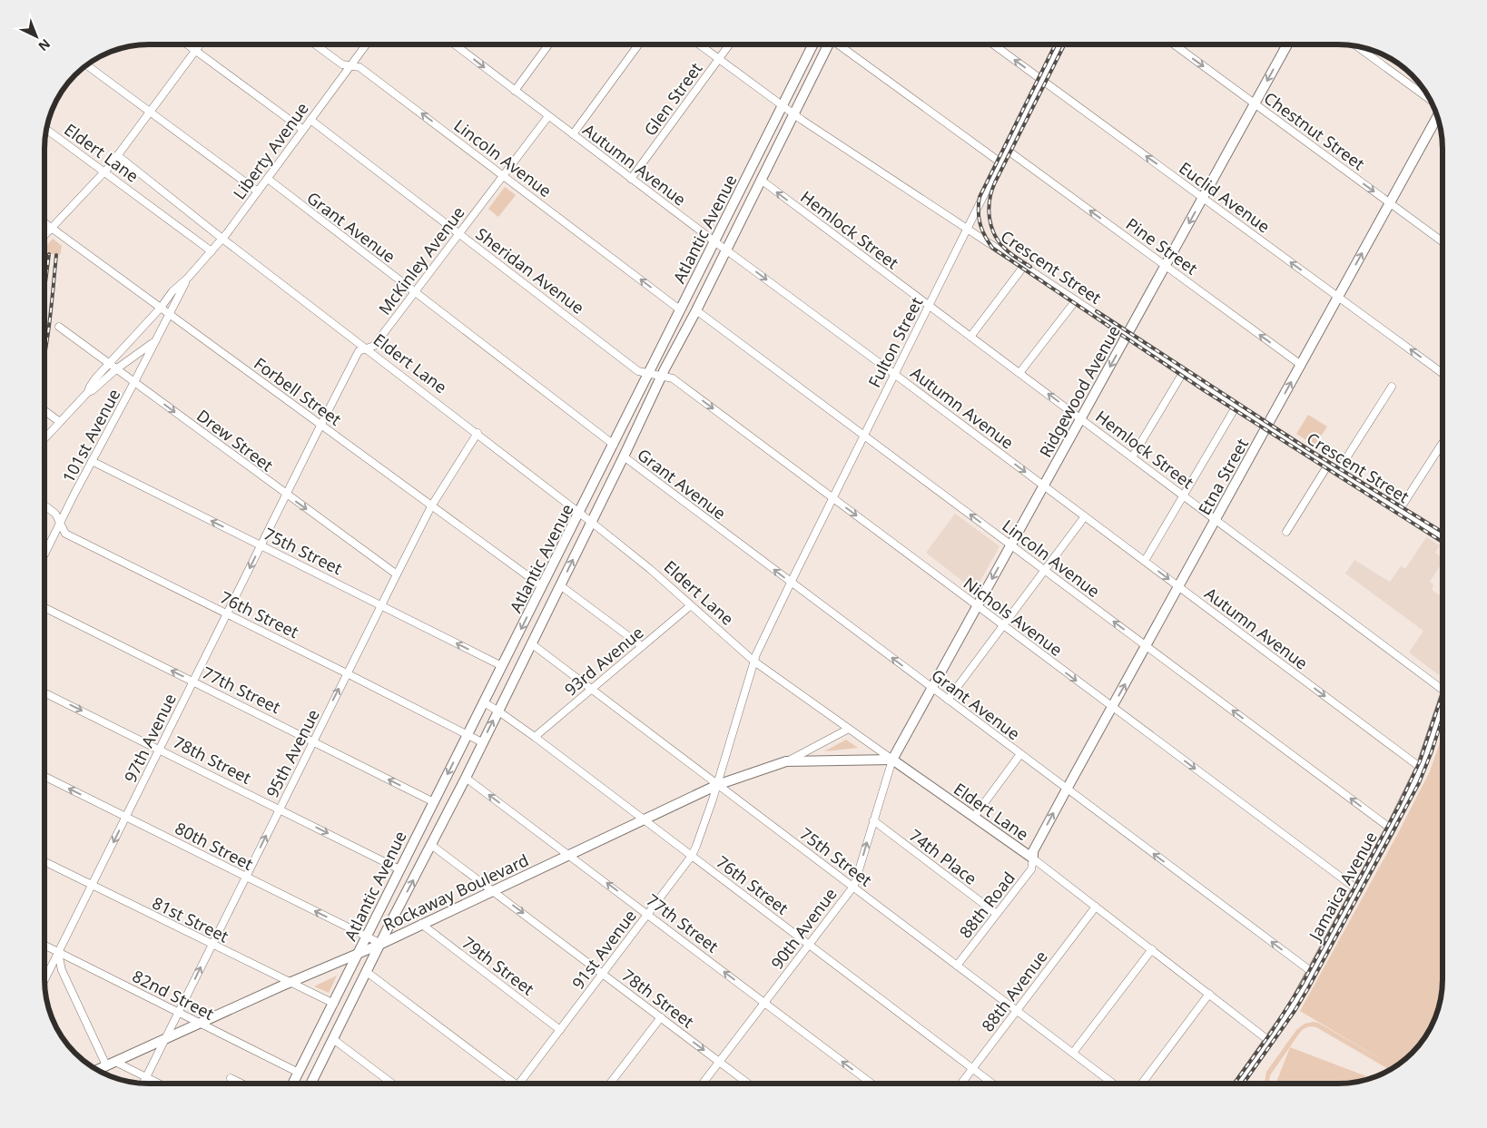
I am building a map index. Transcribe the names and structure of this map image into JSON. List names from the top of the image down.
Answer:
{
  "streets": {
    "main road": [
      "Eldert Lane",
      "Atlantic Avenue",
      "Ridgewood Avenue",
      "Etna Street",
      "Jamaica Avenue",
      "Rockaway Boulevard"
    ],
    "street": [
      "Glen Street",
      "Chestnut Street",
      "Liberty Avenue",
      "Lincoln Avenue",
      "Autumn Avenue",
      "Euclid Avenue",
      "Grant Avenue",
      "Hemlock Street",
      "Pine Street",
      "McKinley Avenue",
      "Crescent Street",
      "Sheridan Avenue",
      "Fulton Street",
      "Forbell Street",
      "101st Avenue",
      "Drew Street",
      "75th Street",
      "76th Street",
      "Nichols Avenue",
      "93rd Avenue",
      "77th Street",
      "97th Avenue",
      "95th Avenue",
      "78th Street",
      "80th Street",
      "74th Place",
      "88th Road",
      "81st Street",
      "90th Avenue",
      "91st Avenue",
      "79th Street",
      "88th Avenue",
      "82nd Street"
    ]
  },
  "crossings": [
    ["Glen Street", "Autumn Avenue"],
    ["Glen Street", "Crescent Street"],
    ["Chestnut Street", "Ridgewood Avenue"],
    ["Chestnut Street", "Etna Street"],
    ["Liberty Avenue", "Eldert Lane"],
    ["Liberty Avenue", "Lincoln Avenue"],
    ["Liberty Avenue", "Grant Avenue"],
    ["Liberty Avenue", "Sheridan Avenue"],
    ["Liberty Avenue", "Forbell Street"],
    ["Liberty Avenue", "101st Avenue"],
    ["Liberty Avenue", "Drew Street"],
    ["Eldert Lane", "Atlantic Avenue"],
    ["Eldert Lane", "McKinley Avenue"],
    ["Eldert Lane", "Fulton Street"],
    ["Eldert Lane", "Ridgewood Avenue"],
    ["Eldert Lane", "Etna Street"],
    ["Eldert Lane", "93rd Avenue"],
    ["Eldert Lane", "95th Avenue"],
    ["Eldert Lane", "Jamaica Avenue"],
    ["Eldert Lane", "Rockaway Boulevard"],
    ["Eldert Lane", "88th Road"],
    ["Eldert Lane", "90th Avenue"],
    ["Eldert Lane", "91st Avenue"],
    ["Eldert Lane", "88th Avenue"],
    ["Lincoln Avenue", "Atlantic Avenue"],
    ["Lincoln Avenue", "McKinley Avenue"],
    ["Lincoln Avenue", "Fulton Street"],
    ["Lincoln Avenue", "Ridgewood Avenue"],
    ["Lincoln Avenue", "Etna Street"],
    ["Lincoln Avenue", "Jamaica Avenue"],
    ["Autumn Avenue", "Atlantic Avenue"],
    ["Autumn Avenue", "McKinley Avenue"],
    ["Autumn Avenue", "Fulton Street"],
    ["Autumn Avenue", "Ridgewood Avenue"],
    ["Autumn Avenue", "Etna Street"],
    ["Autumn Avenue", "Jamaica Avenue"],
    ["Euclid Avenue", "Fulton Street"],
    ["Euclid Avenue", "Ridgewood Avenue"],
    ["Euclid Avenue", "Etna Street"],
    ["Grant Avenue", "Atlantic Avenue"],
    ["Grant Avenue", "McKinley Avenue"],
    ["Grant Avenue", "Fulton Street"],
    ["Grant Avenue", "Ridgewood Avenue"],
    ["Grant Avenue", "Etna Street"],
    ["Grant Avenue", "Jamaica Avenue"],
    ["Atlantic Avenue", "Hemlock Street"],
    ["Atlantic Avenue", "Crescent Street"],
    ["Atlantic Avenue", "Sheridan Avenue"],
    ["Atlantic Avenue", "Forbell Street"],
    ["Atlantic Avenue", "75th Street"],
    ["Atlantic Avenue", "76th Street"],
    ["Atlantic Avenue", "Nichols Avenue"],
    ["Atlantic Avenue", "77th Street"],
    ["Atlantic Avenue", "78th Street"],
    ["Atlantic Avenue", "80th Street"],
    ["Atlantic Avenue", "Rockaway Boulevard"],
    ["Atlantic Avenue", "81st Street"],
    ["Atlantic Avenue", "82nd Street"],
    ["Hemlock Street", "Fulton Street"],
    ["Hemlock Street", "Ridgewood Avenue"],
    ["Hemlock Street", "Etna Street"],
    ["Pine Street", "Fulton Street"],
    ["Pine Street", "Ridgewood Avenue"],
    ["Pine Street", "Etna Street"],
    ["McKinley Avenue", "Sheridan Avenue"],
    ["McKinley Avenue", "Forbell Street"],
    ["McKinley Avenue", "Drew Street"],
    ["McKinley Avenue", "97th Avenue"],
    ["Crescent Street", "Fulton Street"],
    ["Crescent Street", "Ridgewood Avenue"],
    ["Crescent Street", "Etna Street"],
    ["Sheridan Avenue", "Nichols Avenue"],
    ["Fulton Street", "Nichols Avenue"],
    ["Fulton Street", "91st Avenue"],
    ["Forbell Street", "101st Avenue"],
    ["Forbell Street", "95th Avenue"],
    ["Ridgewood Avenue", "Nichols Avenue"],
    ["Ridgewood Avenue", "Rockaway Boulevard"],
    ["Ridgewood Avenue", "90th Avenue"],
    ["101st Avenue", "Drew Street"],
    ["101st Avenue", "75th Street"],
    ["101st Avenue", "76th Street"],
    ["Drew Street", "97th Avenue"],
    ["Drew Street", "95th Avenue"],
    ["Etna Street", "Nichols Avenue"],
    ["Etna Street", "88th Road"],
    ["75th Street", "93rd Avenue"],
    ["75th Street", "97th Avenue"],
    ["75th Street", "95th Avenue"],
    ["75th Street", "Rockaway Boulevard"],
    ["75th Street", "88th Road"],
    ["75th Street", "90th Avenue"],
    ["75th Street", "91st Avenue"],
    ["75th Street", "88th Avenue"],
    ["76th Street", "93rd Avenue"],
    ["76th Street", "97th Avenue"],
    ["76th Street", "95th Avenue"],
    ["76th Street", "Rockaway Boulevard"],
    ["76th Street", "90th Avenue"],
    ["76th Street", "91st Avenue"],
    ["76th Street", "88th Avenue"],
    ["Nichols Avenue", "Jamaica Avenue"],
    ["77th Street", "97th Avenue"],
    ["77th Street", "95th Avenue"],
    ["77th Street", "Rockaway Boulevard"],
    ["77th Street", "90th Avenue"],
    ["77th Street", "91st Avenue"],
    ["97th Avenue", "78th Street"],
    ["97th Avenue", "80th Street"],
    ["97th Avenue", "81st Street"],
    ["97th Avenue", "82nd Street"],
    ["95th Avenue", "78th Street"],
    ["95th Avenue", "80th Street"],
    ["95th Avenue", "Rockaway Boulevard"],
    ["95th Avenue", "81st Street"],
    ["95th Avenue", "82nd Street"],
    ["78th Street", "Rockaway Boulevard"],
    ["78th Street", "90th Avenue"],
    ["78th Street", "91st Avenue"],
    ["80th Street", "Rockaway Boulevard"],
    ["74th Place", "88th Road"],
    ["74th Place", "90th Avenue"],
    ["Rockaway Boulevard", "81st Street"],
    ["Rockaway Boulevard", "90th Avenue"],
    ["Rockaway Boulevard", "91st Avenue"],
    ["Rockaway Boulevard", "79th Street"],
    ["Rockaway Boulevard", "82nd Street"],
    ["91st Avenue", "79th Street"]
  ],
  "one_way": [
    "Chestnut Street",
    "Lincoln Avenue",
    "Autumn Avenue",
    "Euclid Avenue",
    "Grant Avenue",
    "Pine Street",
    "Ridgewood Avenue",
    "Drew Street",
    "Etna Street",
    "Nichols Avenue",
    "77th Street",
    "78th Street",
    "80th Street"
  ],
  "north": "bottom right"
}
